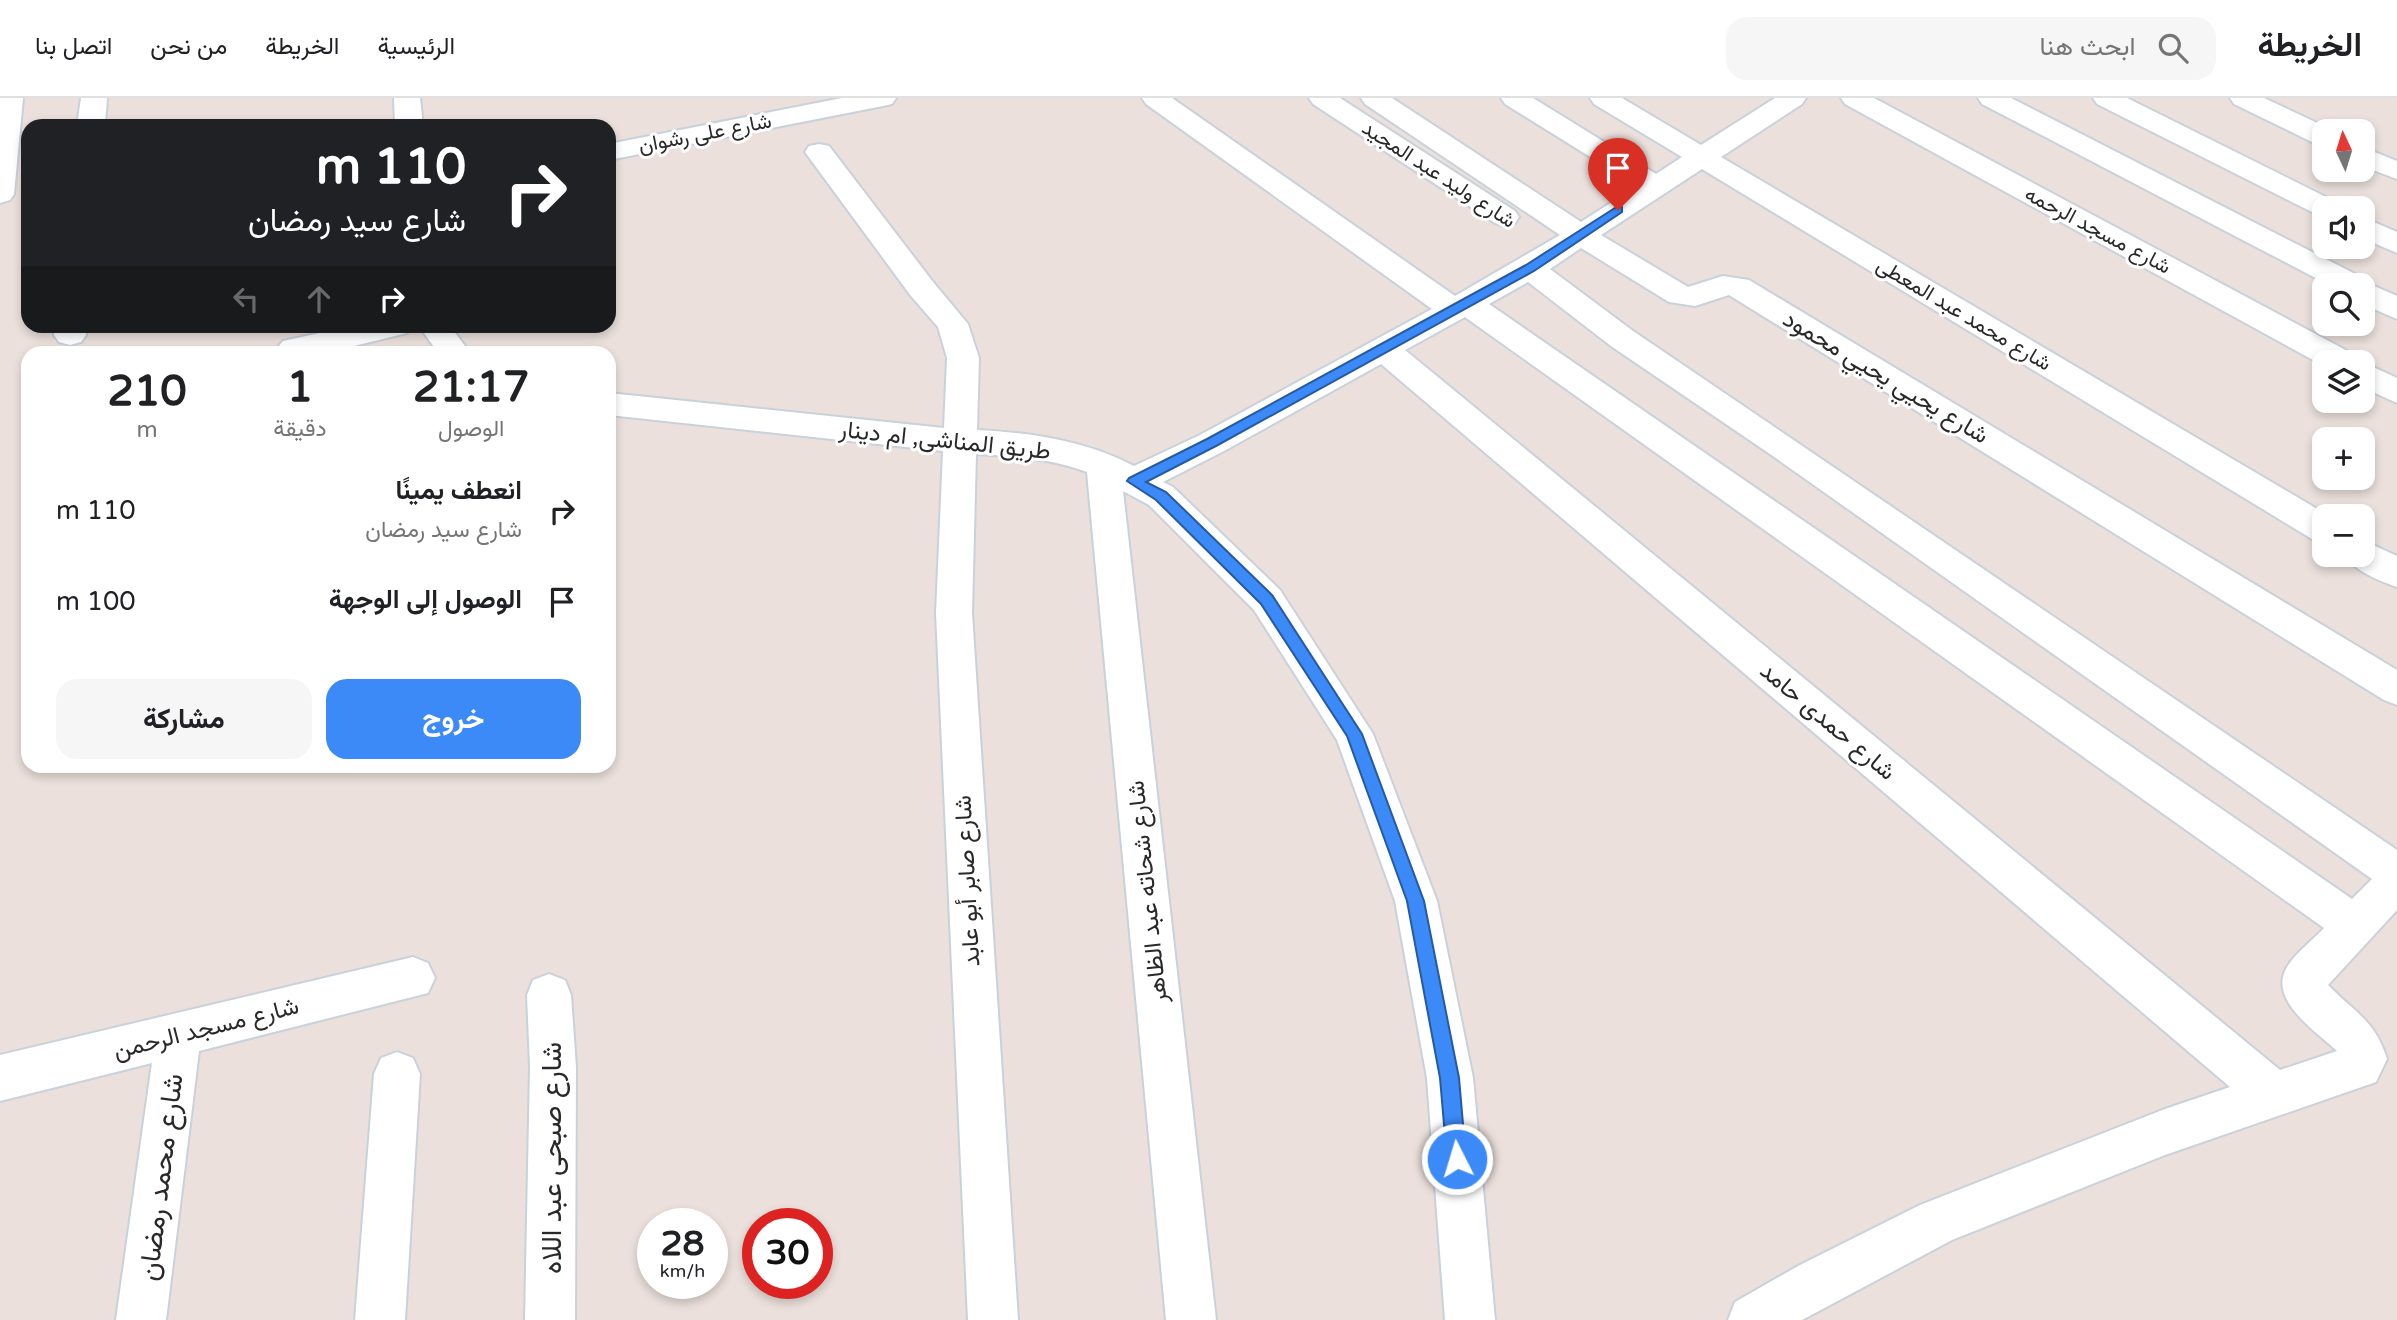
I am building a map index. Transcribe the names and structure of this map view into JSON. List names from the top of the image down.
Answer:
{
  "streets": {
    "street": [
      "شارع على رشوان",
      "شارع وليد عبد المجيد",
      "شارع مسجد الرحمه",
      "شارع محمد عبد المعطى",
      "شارع يحيي يحيي محمود",
      "طريق المناشى, ام دينار",
      "شارع حمدى حامد",
      "شارع صابر أبو عابد",
      "شارع شحاته عبد الظاهر",
      "شارع مسجد الرحمن",
      "شارع صبحى عبد اللاه",
      "شارع محمد رمضان"
    ]
  },
  "crossings": [
    ["شارع وليد عبد المجيد", "شارع يحيي يحيي محمود"],
    ["طريق المناشى, ام دينار", "شارع صابر أبو عابد"],
    ["طريق المناشى, ام دينار", "شارع شحاته عبد الظاهر"],
    ["شارع مسجد الرحمن", "شارع محمد رمضان"]
  ],
  "north": "top",
  "page": {
    "header": "الخريطة",
    "search": "ابحث هنا",
    "nav": [
      "الرئيسية",
      "الخريطة",
      "من نحن",
      "اتصل بنا"
    ],
    "map_buttons": ["+", "−"],
    "turn": ["110 m", "شارع سيد رمضان"],
    "eta": [
      "21:17",
      "الوصول",
      "1",
      "دقيقة",
      "210",
      "m"
    ],
    "list": [
      {
        "name": "انعطف يمينًا",
        "note": "شارع سيد رمضان",
        "value": "110 m"
      },
      {
        "name": "الوصول إلى الوجهة",
        "value": "100 m"
      }
    ],
    "buttons": ["خروج", "مشاركة"],
    "speed": "28 km/h",
    "limit": "30"
  }
}
